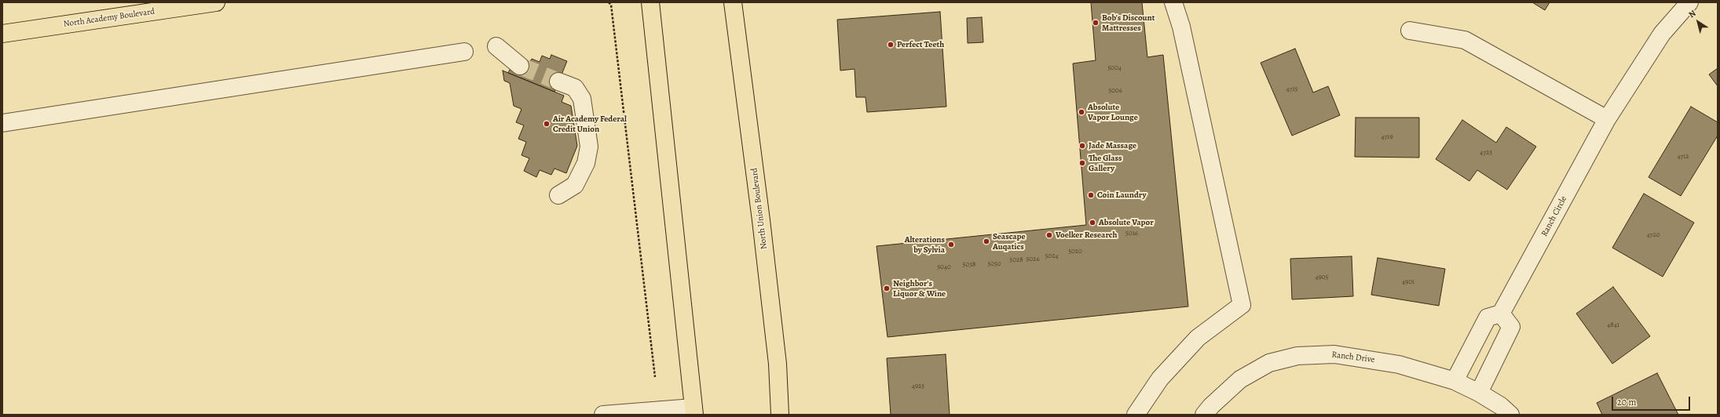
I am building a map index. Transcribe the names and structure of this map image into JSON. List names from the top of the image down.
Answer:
{
  "streets": {
    "main road": ["North Academy Boulevard", "North Union Boulevard"],
    "street": ["Ranch Circle", "Ranch Drive"]
  },
  "places": [
    "Bob's Discount Mattresses",
    "Perfect Teeth",
    "Absolute Vapor Lounge",
    "Air Academy Federal Credit Union",
    "Jade Massage",
    "The Glass Gallery",
    "Coin Laundry",
    "Absolute Vapor",
    "Voelker Research",
    "Seascape Auqatics",
    "Alterations by Sylvia",
    "Neighbor's Liquor & Wine"
  ],
  "house_numbers": [
    "5004",
    "4715",
    "5006",
    "4719",
    "4723",
    "4712",
    "5016",
    "4720",
    "5020",
    "5024",
    "5026",
    "5028",
    "5030",
    "5038",
    "5040",
    "4905",
    "4901",
    "4841",
    "4925"
  ],
  "scale_bar": "20 m",
  "north": "top left"
}
